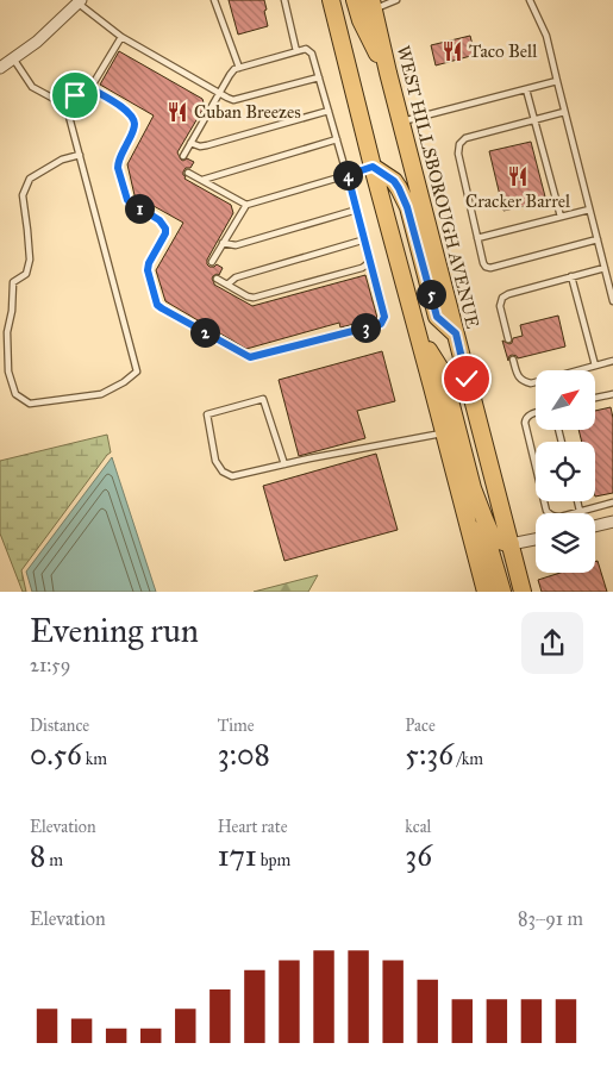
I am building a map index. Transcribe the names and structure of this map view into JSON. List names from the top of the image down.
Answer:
{
  "streets": {
    "main road": ["WEST HILLSBOROUGH AVENUE"]
  },
  "places": {
    "restaurant": ["Taco Bell", "Cuban Breezes", "Cracker Barrel"]
  },
  "north": "top right",
  "page": {
    "pins": [
      "4",
      "1",
      "5",
      "3",
      "2"
    ],
    "heading": ["Evening run", "21:59"],
    "stats": [
      ["Distance", "0.56 km"],
      ["Time", "3:08"],
      ["Pace", "5:36 /km"],
      ["Elevation", "8 m"],
      ["Heart rate", "171 bpm"],
      ["kcal", "36"]
    ],
    "chart": ["Elevation", "83–91 m"]
  }
}
